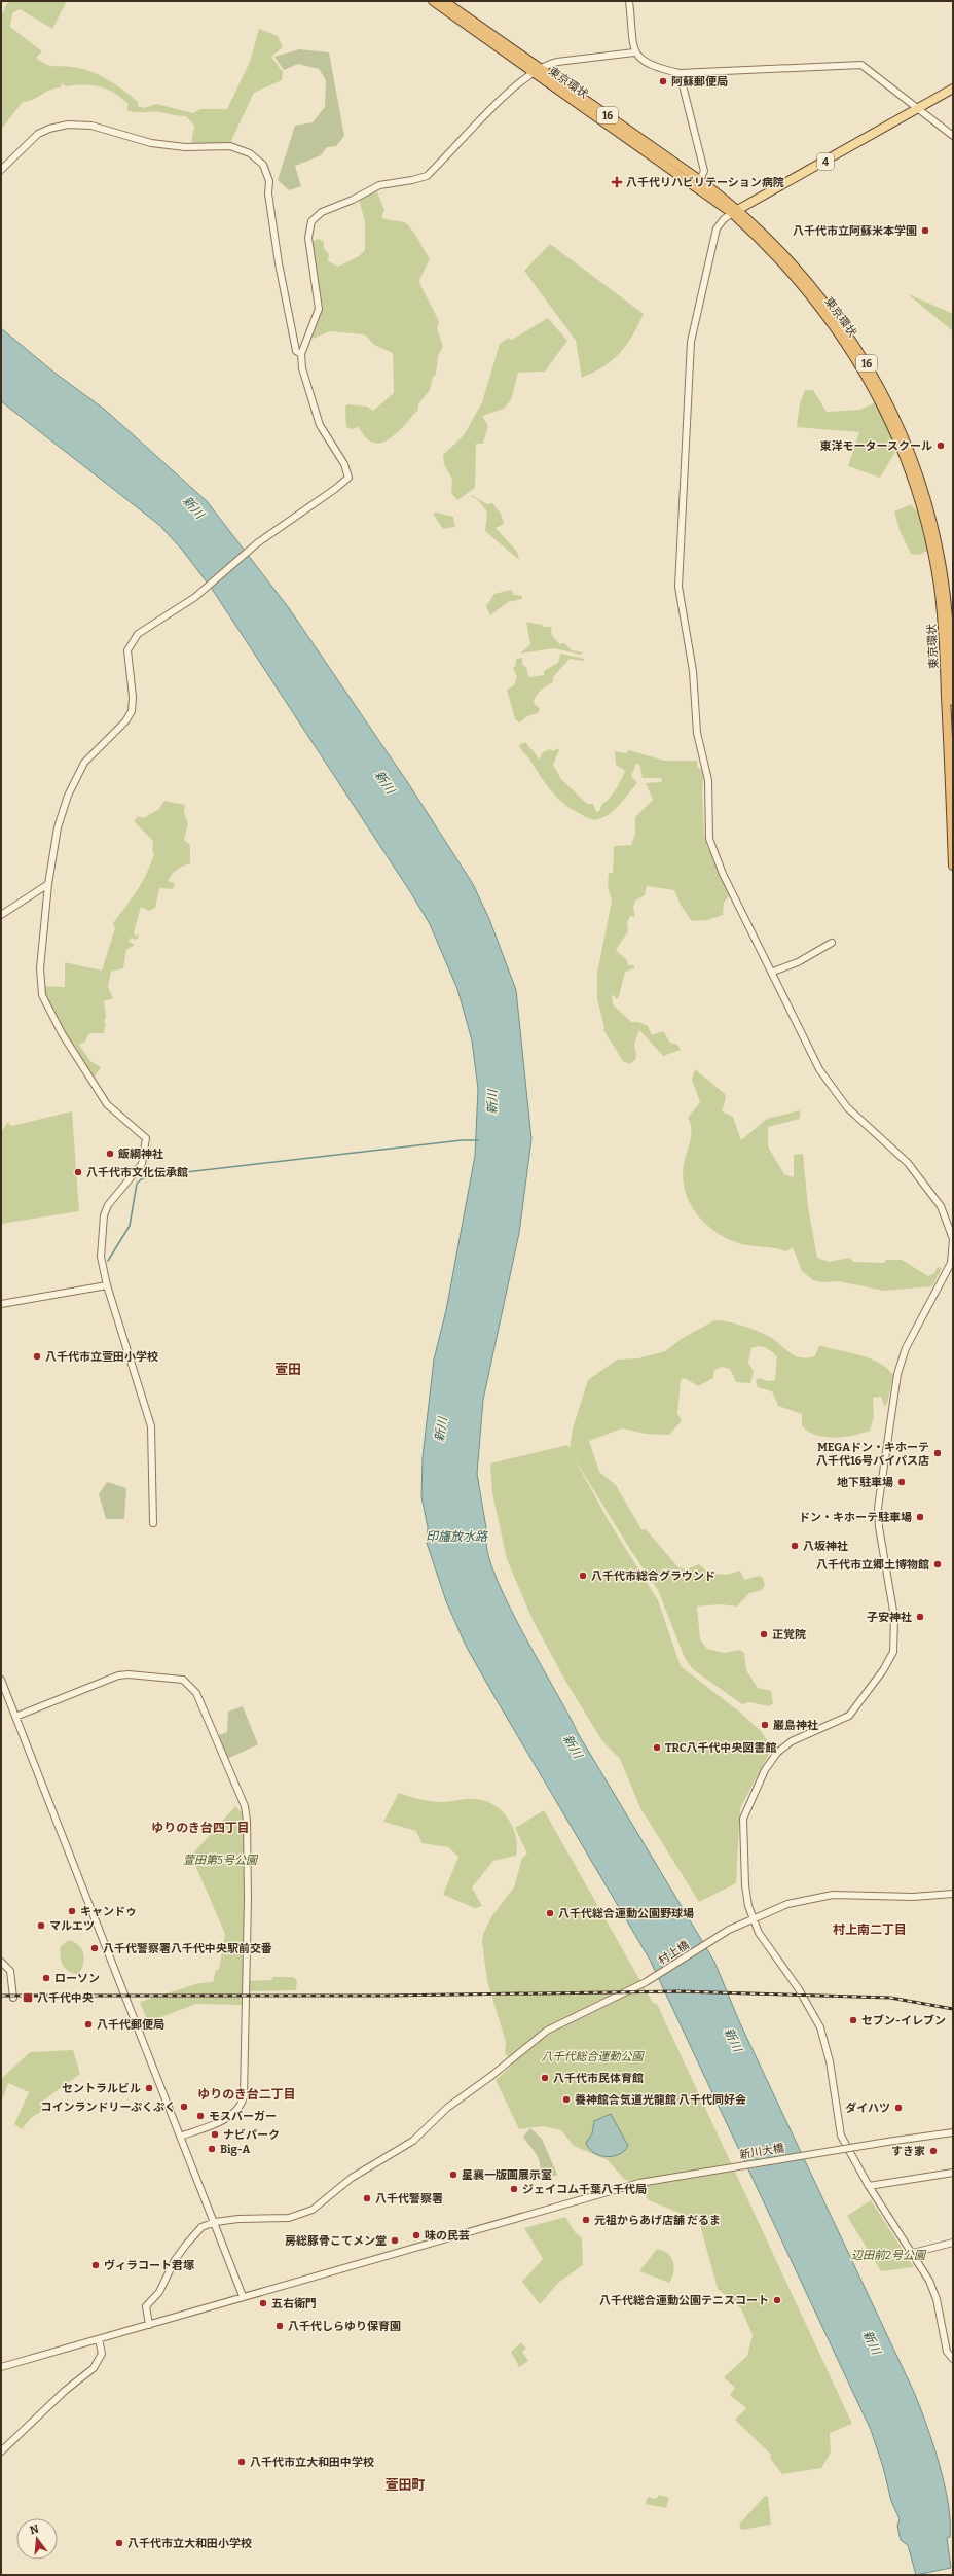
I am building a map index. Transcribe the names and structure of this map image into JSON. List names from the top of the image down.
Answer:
{
  "streets": {
    "highway": ["東京環状", "16"],
    "main road": ["4"],
    "street": ["村上橋", "新川大橋"]
  },
  "crossings": [
    ["東京環状", "4"]
  ],
  "districts": [
    "萱田",
    "ゆりのき台四丁目",
    "村上南二丁目",
    "ゆりのき台二丁目",
    "萱田町"
  ],
  "water": ["新川", "印旛放水路"],
  "parks": ["萱田第5号公園", "八千代総合運動公園", "辺田前2号公園"],
  "places": {
    "other": [
      "阿蘇郵便局",
      "八千代市立阿蘇米本学園",
      "東洋モータースクール",
      "飯綱神社",
      "八千代市文化伝承館",
      "八千代市立萱田小学校",
      "MEGAドン・キホーテ 八千代16号バイパス店",
      "地下駐車場",
      "ドン・キホーテ駐車場",
      "八坂神社",
      "八千代市立郷土博物館",
      "八千代市総合グラウンド",
      "子安神社",
      "正覚院",
      "巌島神社",
      "TRC八千代中央図書館",
      "キャンドゥ",
      "八千代総合運動公園野球場",
      "マルエツ",
      "八千代警察署八千代中央駅前交番",
      "ローソン",
      "セブン-イレブン",
      "八千代郵便局",
      "八千代市民体育館",
      "セントラルビル",
      "養神館合気道光龍館 八千代同好会",
      "コインランドリーぷくぷく",
      "ダイハツ",
      "モスバーガー",
      "ナビパーク",
      "Big-A",
      "すき家",
      "星襄一版画展示室",
      "ジェイコム千葉八千代局",
      "八千代警察署",
      "元祖からあげ店舗 だるま",
      "味の民芸",
      "房総豚骨こてメン堂",
      "ヴィラコート君塚",
      "八千代総合運動公園テニスコート",
      "五右衛門",
      "八千代しらゆり保育園",
      "八千代市立大和田中学校",
      "八千代市立大和田小学校"
    ],
    "health": ["八千代リハビリテーション病院"],
    "transit": ["八千代中央"]
  },
  "north": "top"
}
